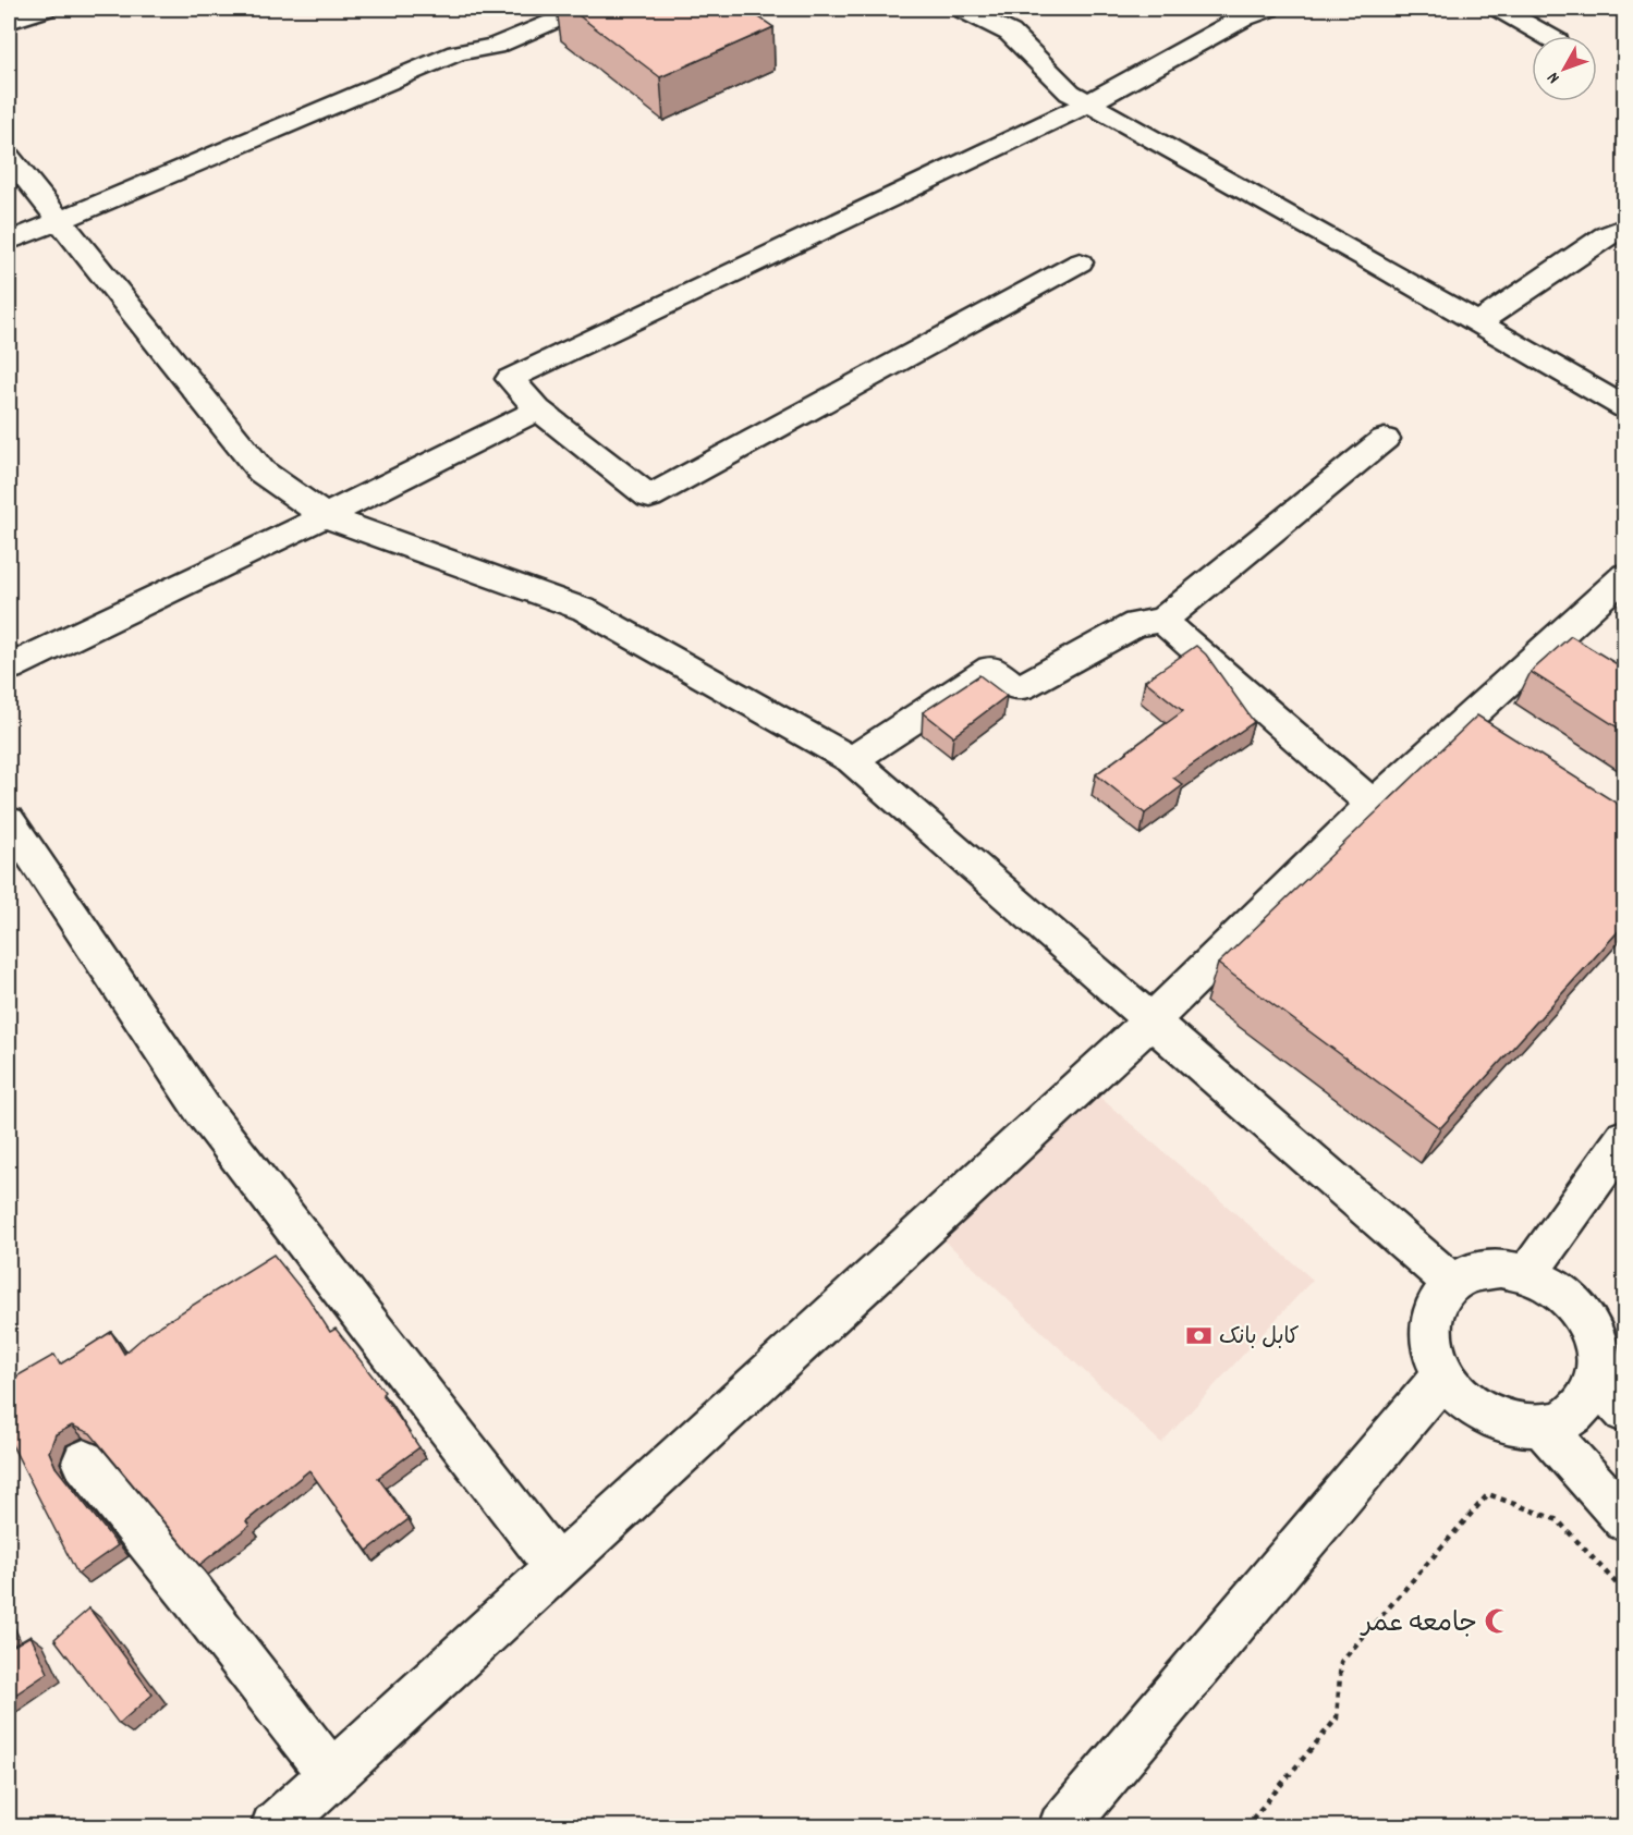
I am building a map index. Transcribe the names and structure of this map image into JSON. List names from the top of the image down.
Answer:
{
  "places": {
    "bank": ["کابل بانک"],
    "mosque": ["جامعه عمر"]
  },
  "north": "bottom left"
}
